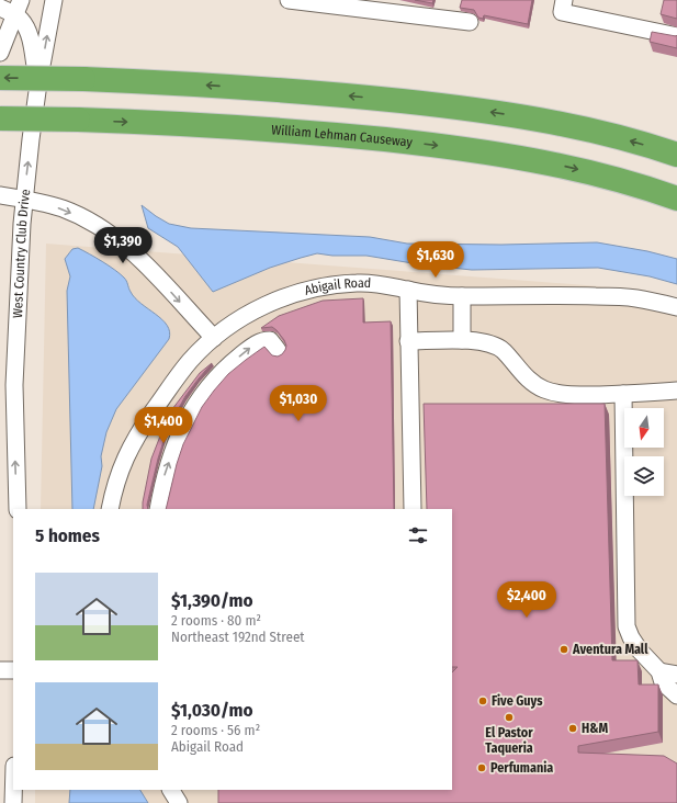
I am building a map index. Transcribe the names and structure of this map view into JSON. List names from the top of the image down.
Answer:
{
  "streets": {
    "highway": ["William Lehman Causeway"],
    "street": ["West Country Club Drive", "Abigail Road"]
  },
  "places": [
    "Aventura Mall",
    "Five Guys",
    "El Pastor Taqueria",
    "H&M",
    "Perfumania"
  ],
  "north": "bottom",
  "page": {
    "price": [
      "$1,390",
      "$1,630",
      "$1,030",
      "$1,400",
      "$2,400"
    ],
    "heading": "5 homes",
    "list": [
      {
        "name": "$1,390/mo",
        "note": "2 rooms · 80 m² · Northeast 192nd Street"
      },
      {
        "name": "$1,030/mo",
        "note": "2 rooms · 56 m² · Abigail Road"
      }
    ]
  }
}
